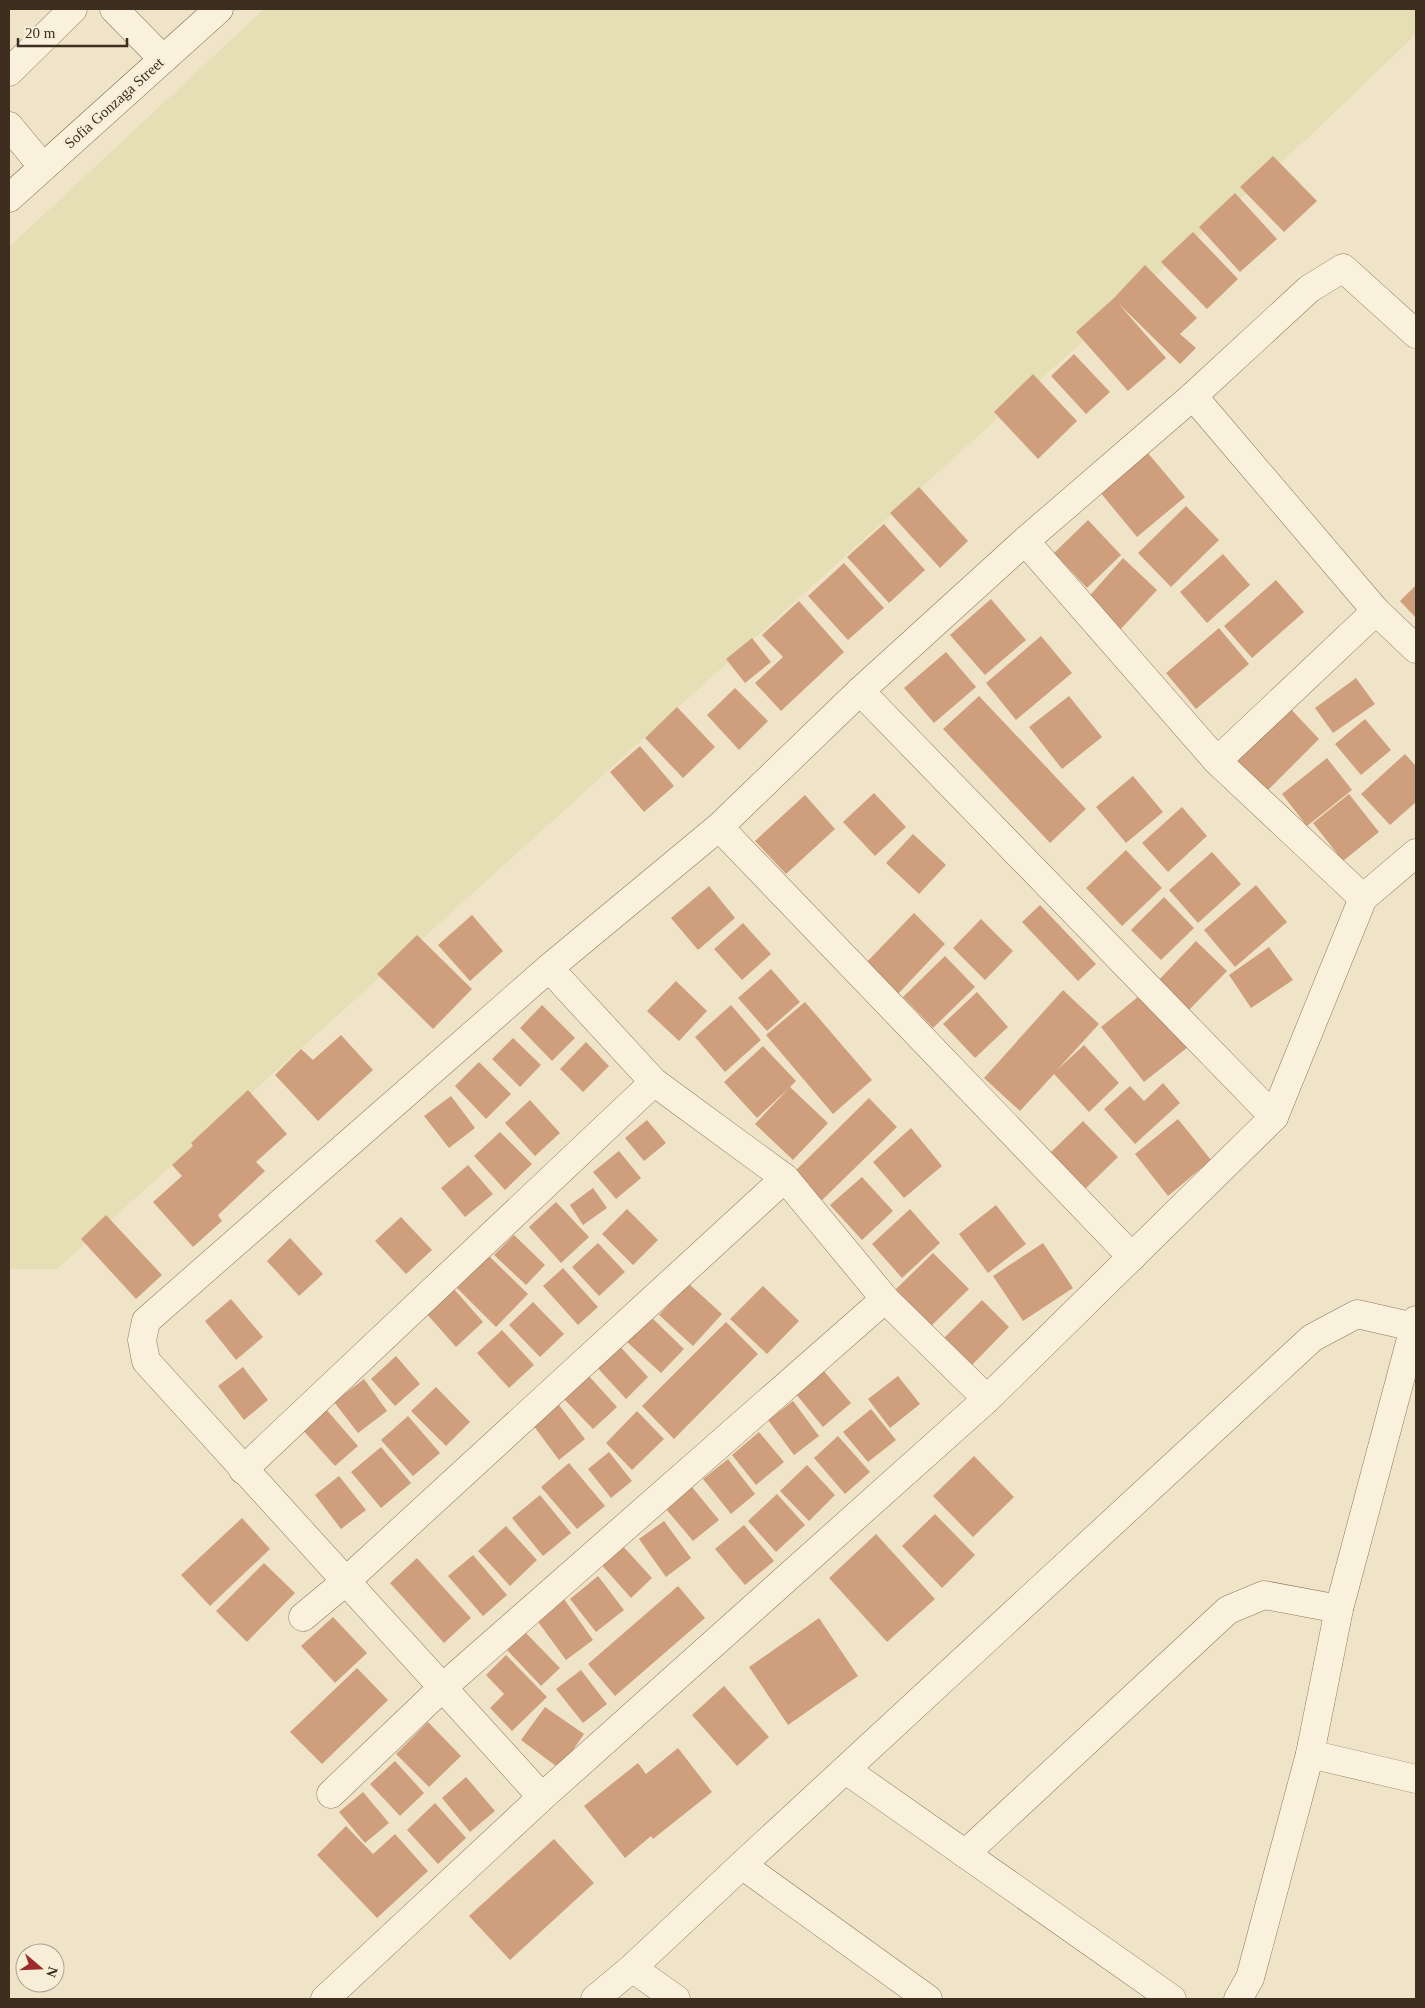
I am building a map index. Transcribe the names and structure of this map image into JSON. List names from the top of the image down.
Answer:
{
  "streets": {
    "street": ["Sofia Gonzaga Street"]
  },
  "scale_bar": "20 m",
  "north": "right"
}
